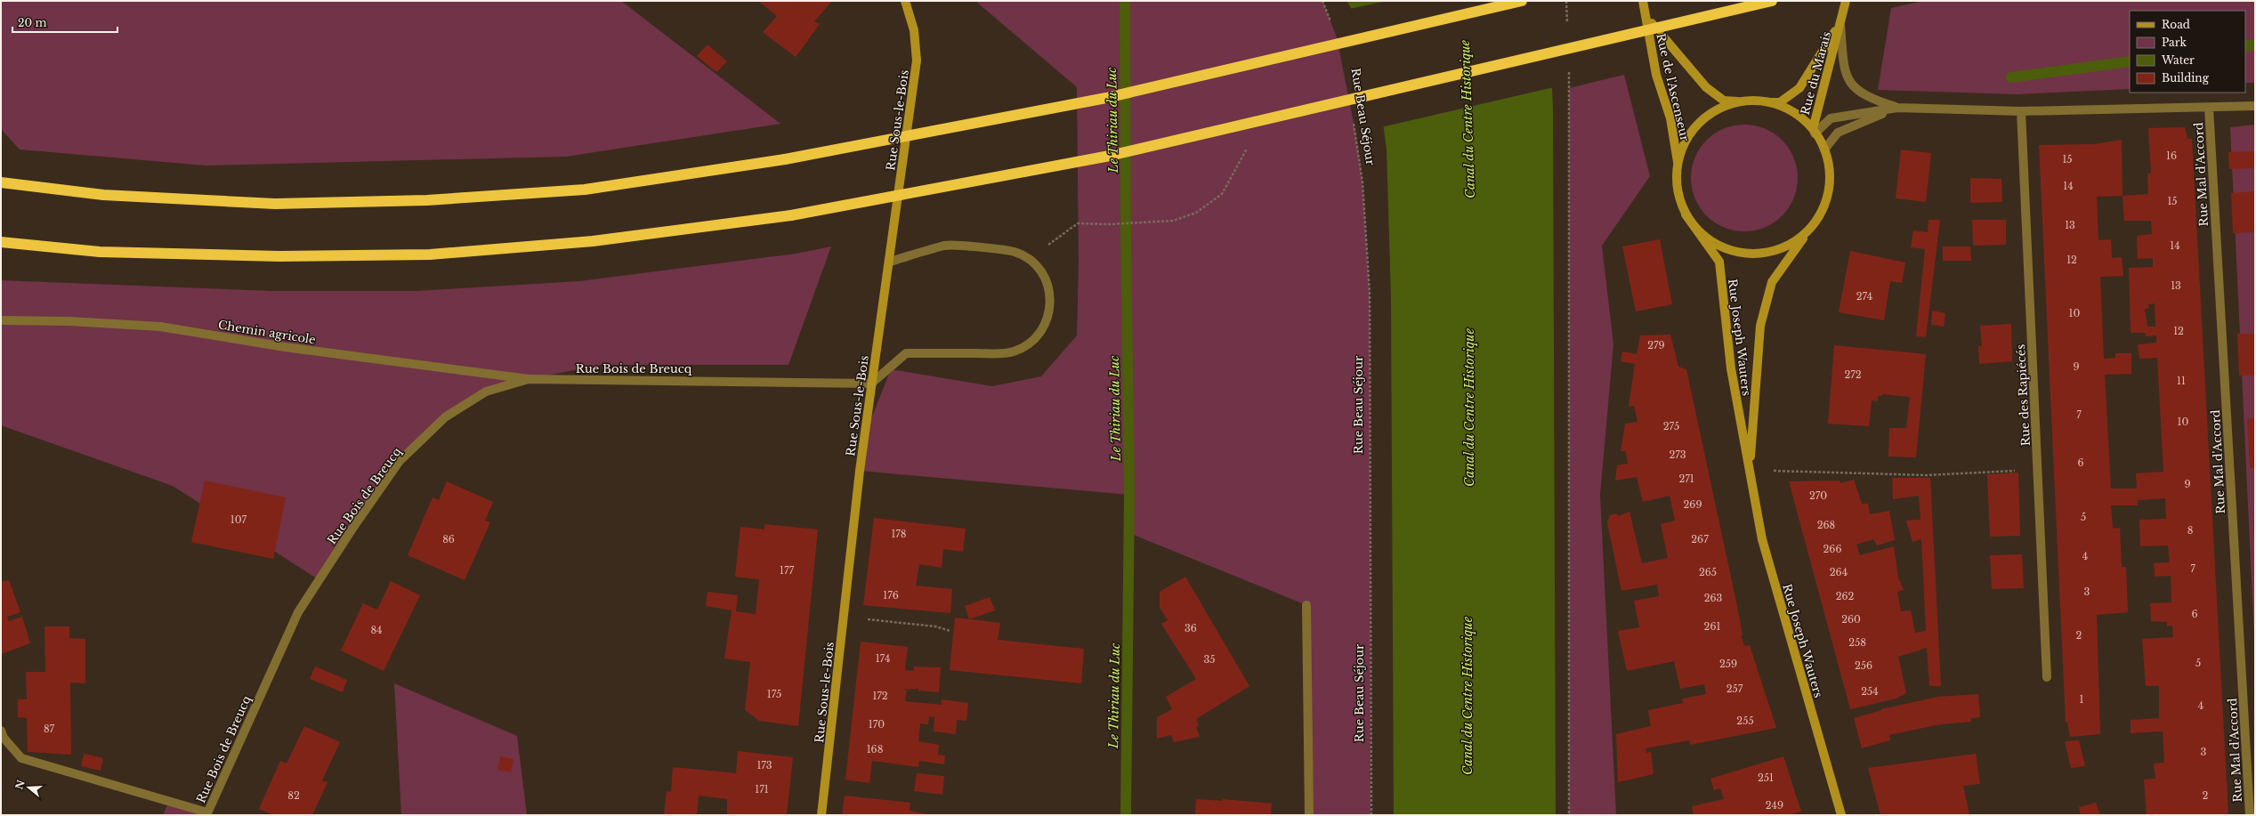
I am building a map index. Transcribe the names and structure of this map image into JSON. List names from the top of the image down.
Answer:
{
  "streets": {
    "street": [
      "Rue du Marais",
      "Rue de l'Ascenseur",
      "Rue Sous-le-Bois",
      "Rue Mal d'Accord",
      "Chemin agricole",
      "Rue Joseph Wauters",
      "Rue Bois de Breucq",
      "Rue des Rapiécés"
    ],
    "path": ["Rue Beau Séjour"]
  },
  "crossings": [
    ["Rue du Marais", "Rue Mal d'Accord"],
    ["Rue Sous-le-Bois", "Rue Bois de Breucq"],
    ["Rue Mal d'Accord", "Rue des Rapiécés"],
    ["Chemin agricole", "Rue Bois de Breucq"]
  ],
  "water": ["Canal du Centre Historique", "Le Thiriau du Luc"],
  "house_numbers": [
    "16",
    "15",
    "14",
    "15",
    "13",
    "14",
    "12",
    "13",
    "274",
    "10",
    "12",
    "279",
    "9",
    "272",
    "11",
    "7",
    "10",
    "275",
    "273",
    "6",
    "271",
    "9",
    "270",
    "269",
    "5",
    "107",
    "268",
    "8",
    "178",
    "86",
    "267",
    "266",
    "4",
    "7",
    "177",
    "265",
    "264",
    "3",
    "176",
    "262",
    "263",
    "6",
    "260",
    "261",
    "36",
    "84",
    "2",
    "258",
    "174",
    "35",
    "5",
    "259",
    "256",
    "257",
    "254",
    "175",
    "172",
    "1",
    "4",
    "255",
    "170",
    "87",
    "168",
    "3",
    "173",
    "251",
    "171",
    "82",
    "2",
    "249"
  ],
  "legend": [
    "Road",
    "Park",
    "Water",
    "Building"
  ],
  "scale_bar": "20 m",
  "north": "left"
}
